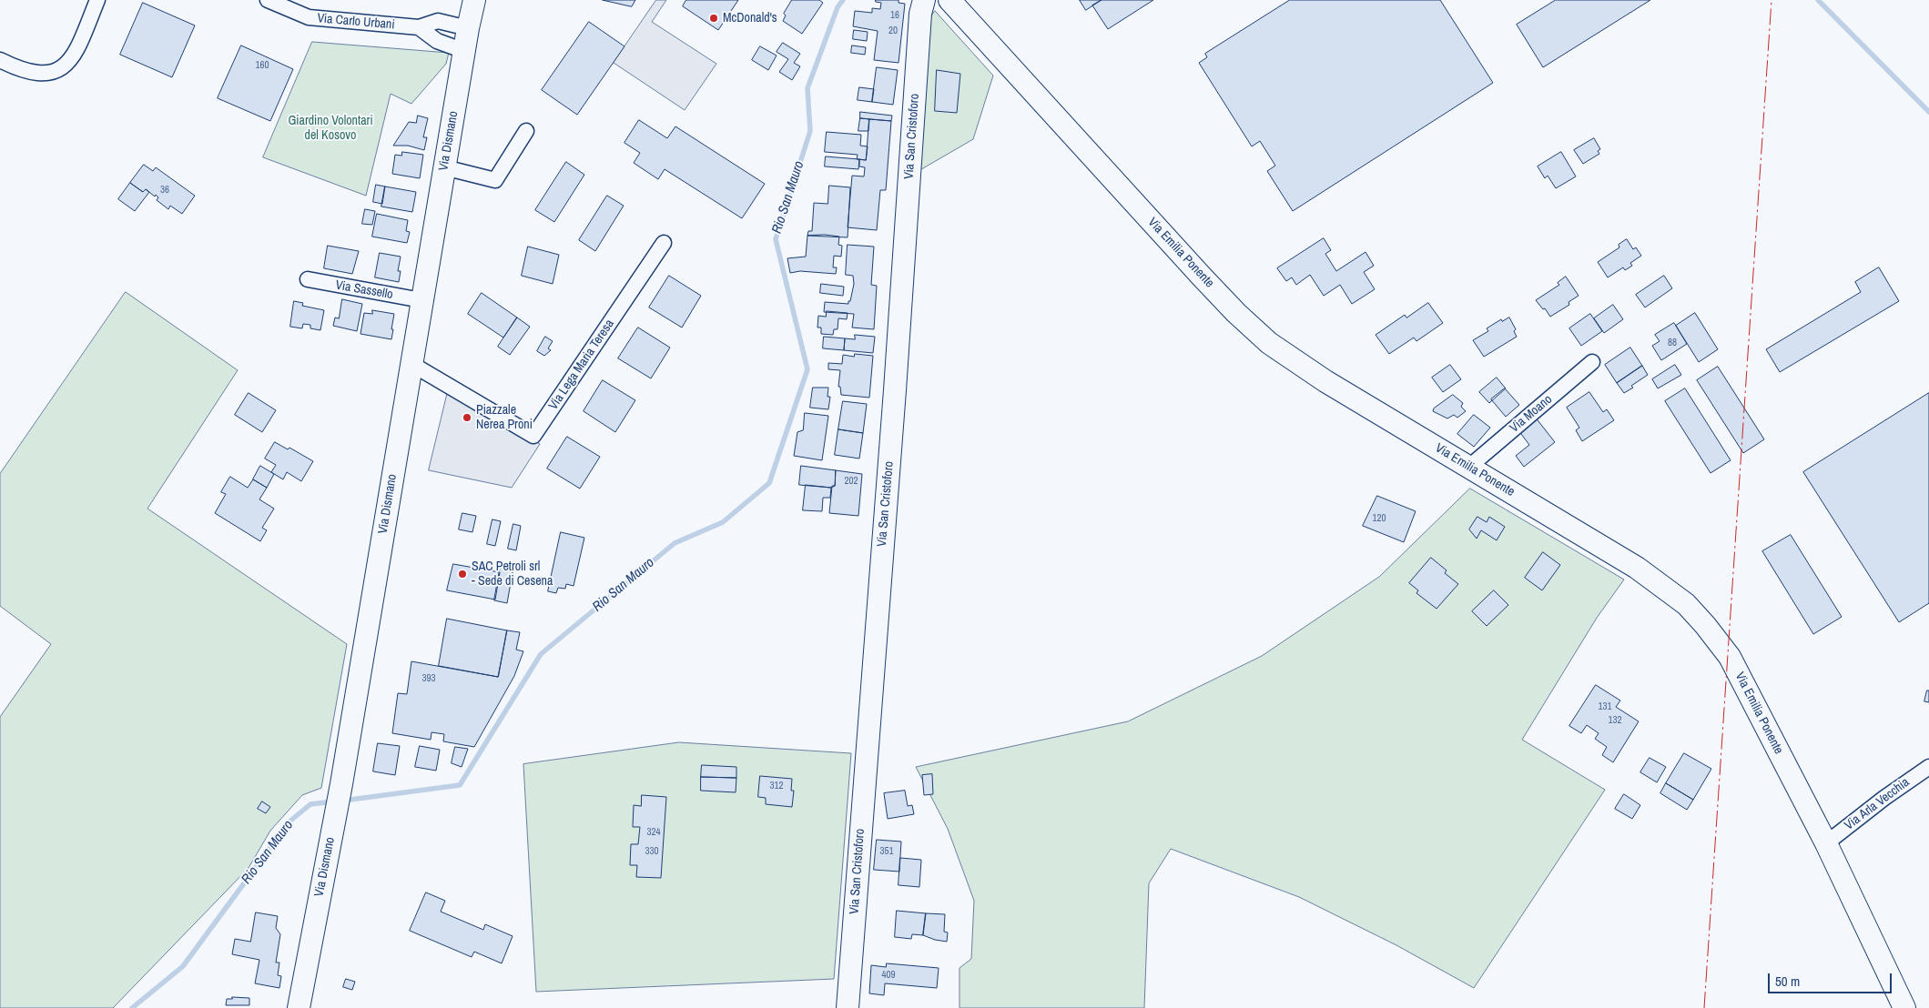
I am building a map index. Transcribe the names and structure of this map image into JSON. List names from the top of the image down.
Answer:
{
  "streets": {
    "main road": ["Via San Cristoforo", "Via Dismano", "Via Emilia Ponente"],
    "street": [
      "Via Carlo Urbani",
      "Via Sassello",
      "Via Lega Maria Teresa",
      "Via Moano",
      "Via Arla Vecchia"
    ]
  },
  "crossings": [
    ["Via Carlo Urbani", "Via Dismano"],
    ["Via Dismano", "Via Sassello"],
    ["Via Dismano", "Via Lega Maria Teresa"],
    ["Via Emilia Ponente", "Via Moano"],
    ["Via Emilia Ponente", "Via Arla Vecchia"]
  ],
  "water": ["Rio San Mauro"],
  "parks": ["Giardino Volontari del Kosovo"],
  "places": ["McDonald's", "Piazzale Nerea Proni", "SAC Petroli srl - Sede di Cesena"],
  "house_numbers": [
    "16",
    "20",
    "160",
    "36",
    "88",
    "202",
    "120",
    "393",
    "131",
    "132",
    "312",
    "324",
    "330",
    "351",
    "409"
  ],
  "scale_bar": "50 m"
}
